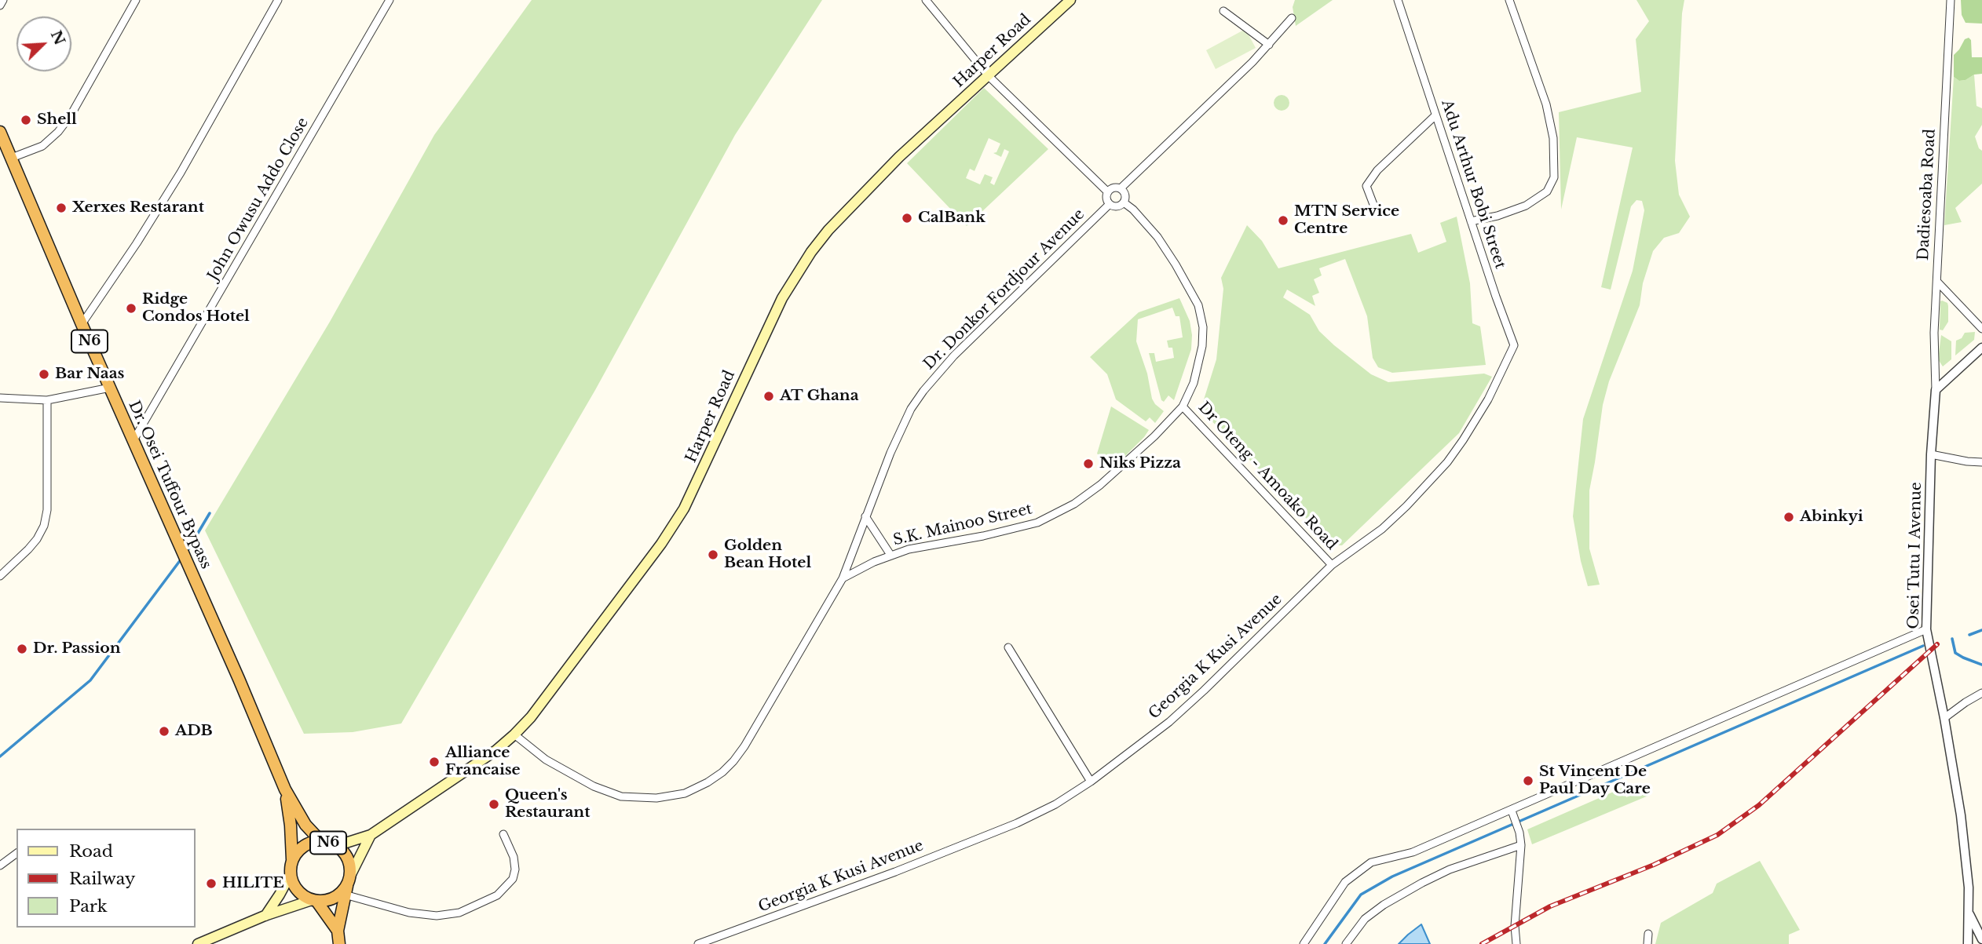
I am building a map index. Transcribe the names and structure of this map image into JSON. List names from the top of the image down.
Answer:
{
  "streets": {
    "highway": ["N6", "Dr. Osei Tuffour Bypass"],
    "main road": ["Harper Road"],
    "street": [
      "Adu Arthur Bobi Street",
      "Dadiesoaba Road",
      "John Owusu Addo Close",
      "Dr. Donkor Fordjour Avenue",
      "Dr Oteng - Amoako Road",
      "S.K. Mainoo Street",
      "Osei Tutu I Avenue",
      "Georgia K Kusi Avenue"
    ]
  },
  "crossings": [
    ["Harper Road", "Dr. Donkor Fordjour Avenue"],
    ["Harper Road", "N6"],
    ["Harper Road", "Dr. Osei Tuffour Bypass"],
    ["Adu Arthur Bobi Street", "Georgia K Kusi Avenue"],
    ["Dadiesoaba Road", "Osei Tutu I Avenue"],
    ["John Owusu Addo Close", "Dr. Osei Tuffour Bypass"],
    ["Dr. Donkor Fordjour Avenue", "S.K. Mainoo Street"],
    ["N6", "Dr. Osei Tuffour Bypass"],
    ["Dr Oteng - Amoako Road", "S.K. Mainoo Street"],
    ["Dr Oteng - Amoako Road", "Georgia K Kusi Avenue"]
  ],
  "places": [
    "Shell",
    "Xerxes Restarant",
    "CalBank",
    "MTN Service Centre",
    "Ridge Condos Hotel",
    "Bar Naas",
    "AT Ghana",
    "Niks Pizza",
    "Abinkyi",
    "Golden Bean Hotel",
    "Dr. Passion",
    "ADB",
    "Alliance Francaise",
    "St Vincent De Paul Day Care",
    "Queen's Restaurant",
    "HILITE"
  ],
  "legend": ["Road", "Railway", "Park"],
  "north": "top right"
}
